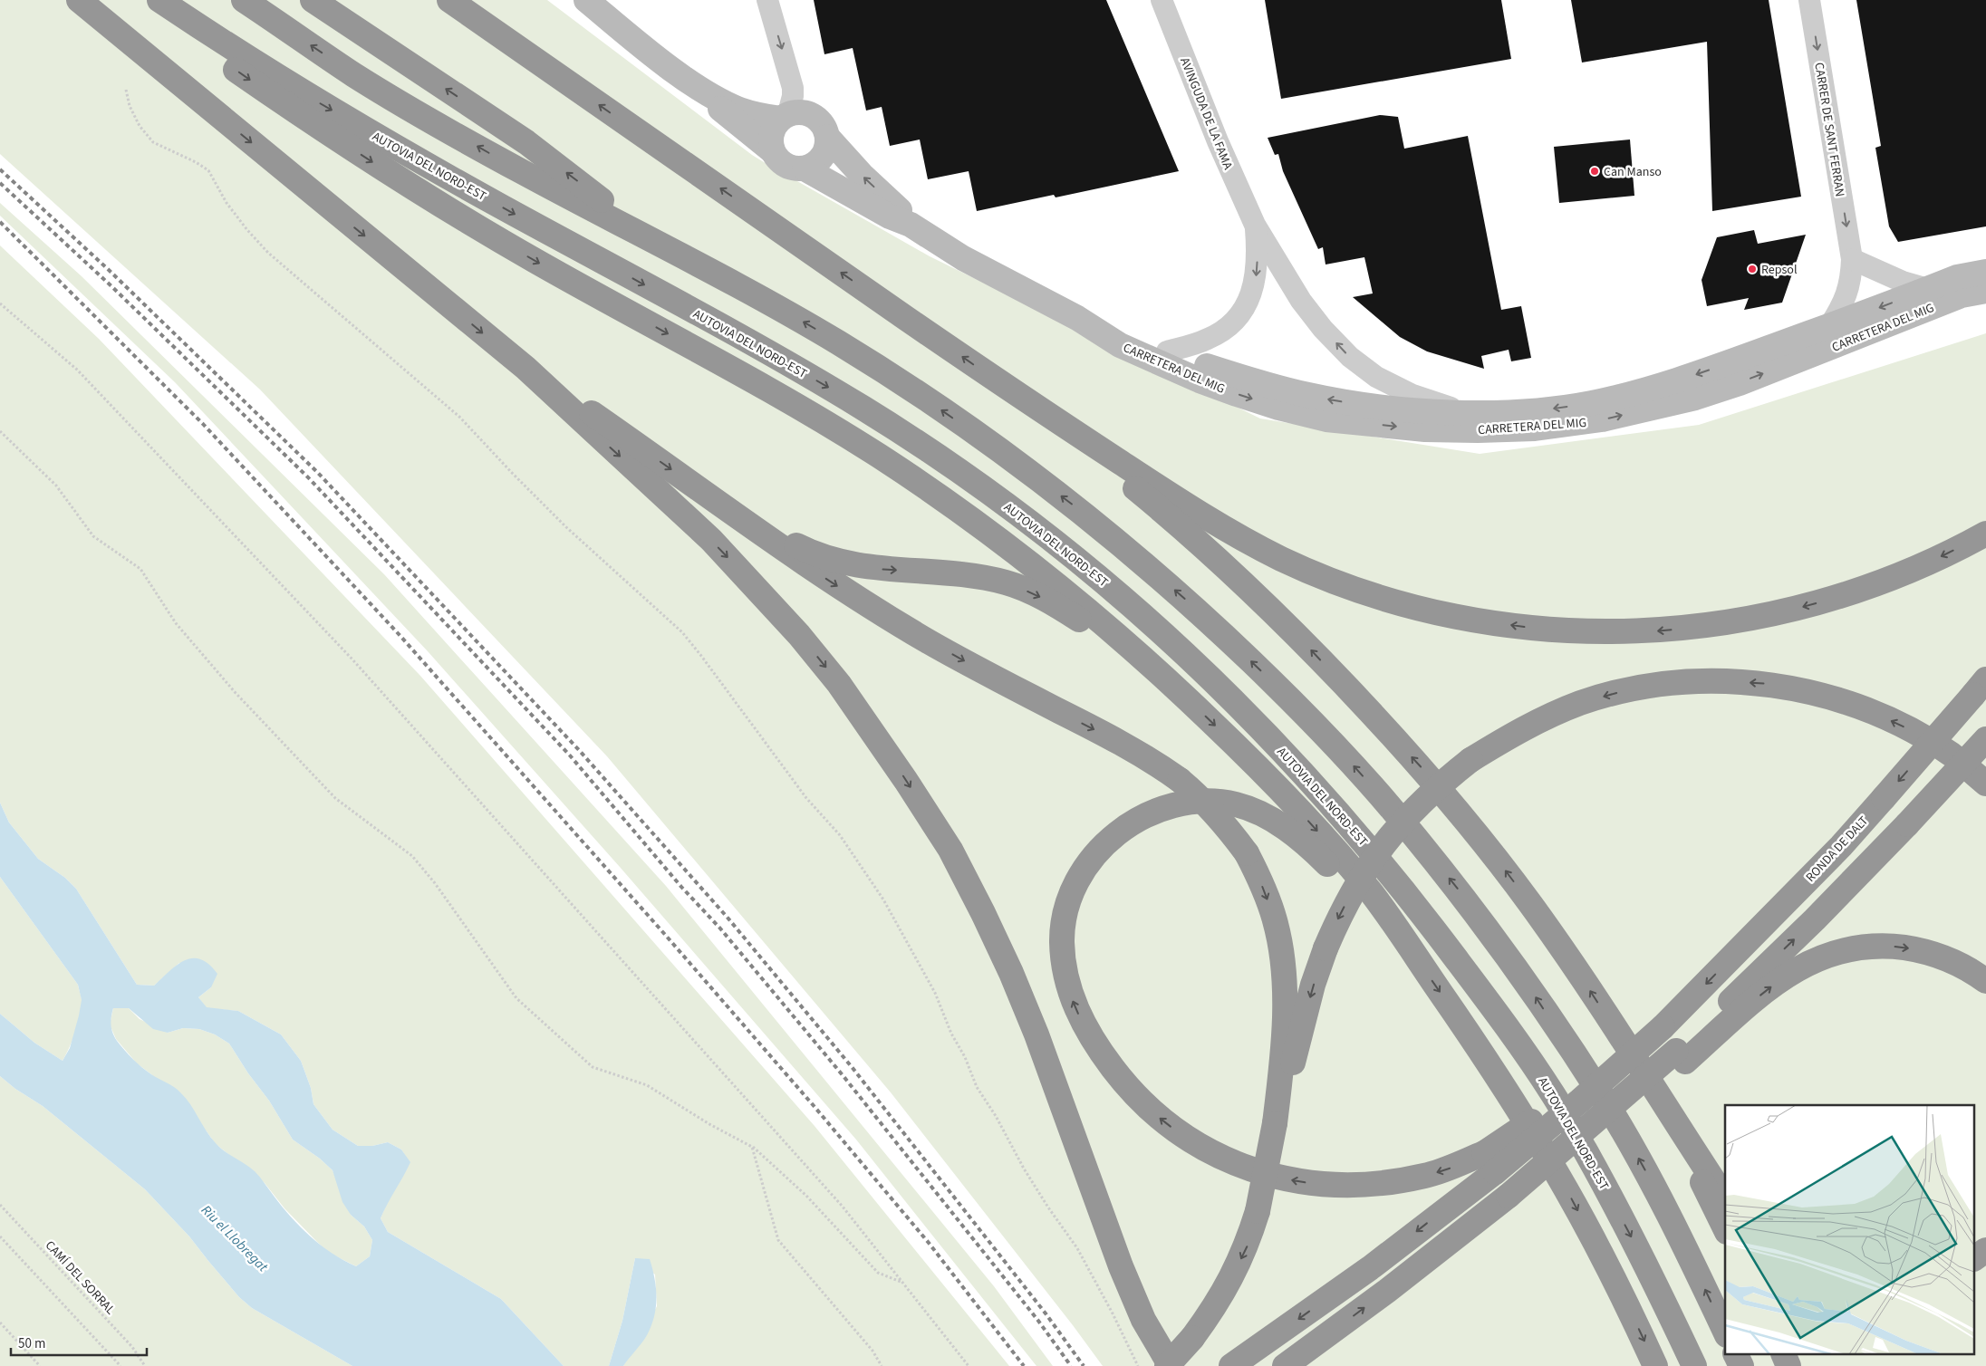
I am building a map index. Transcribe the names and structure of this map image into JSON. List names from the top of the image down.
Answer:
{
  "streets": {
    "highway": ["AUTOVIA DEL NORD-EST", "RONDA DE DALT"],
    "street": ["AVINGUDA DE LA FAMA", "CARRER DE SANT FERRAN", "CARRETERA DEL MIG"],
    "path": ["CAMÍ DEL SORRAL"]
  },
  "crossings": [
    ["CARRER DE SANT FERRAN", "CARRETERA DEL MIG"]
  ],
  "one_way": ["CARRER DE SANT FERRAN"],
  "water": ["Riu el Llobregat"],
  "places": ["Can Manso", "Repsol"],
  "scale_bar": "50 m"
}
